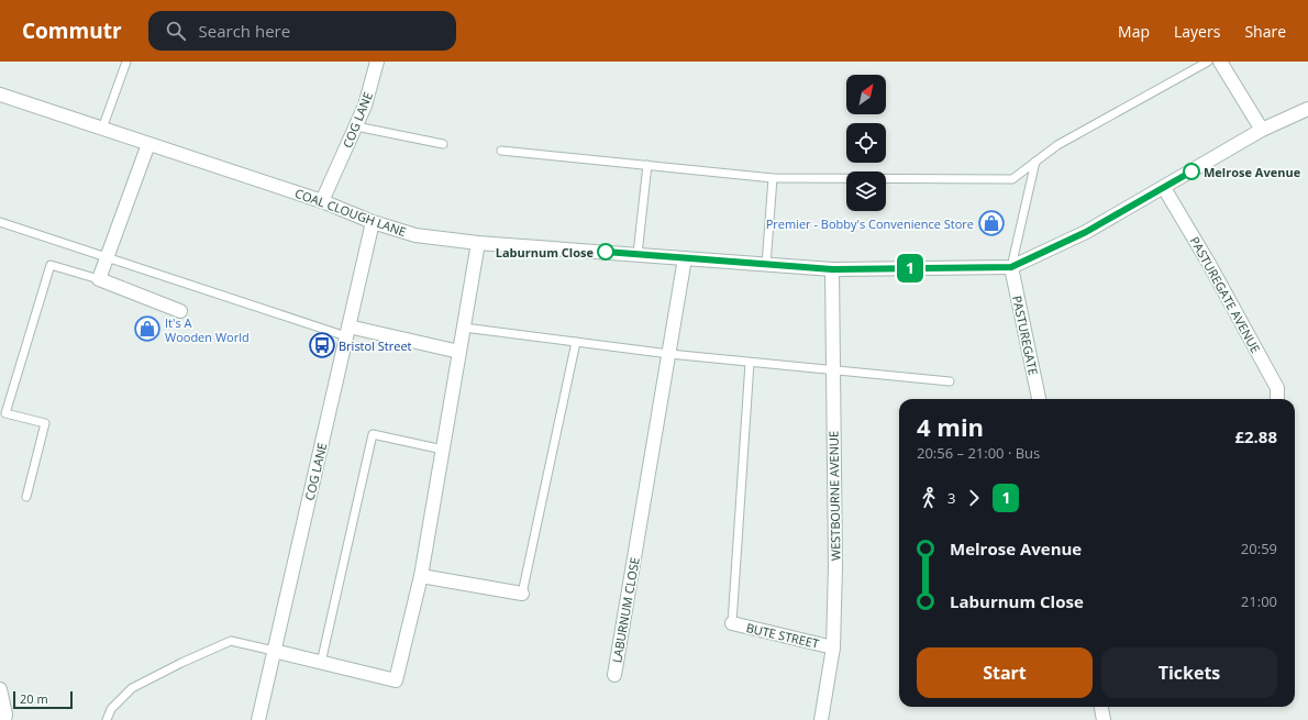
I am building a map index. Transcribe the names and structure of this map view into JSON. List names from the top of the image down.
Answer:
{
  "streets": {
    "street": [
      "COG LANE",
      "COAL CLOUGH LANE",
      "PASTUREGATE AVENUE",
      "PASTUREGATE",
      "WESTBOURNE AVENUE",
      "LABURNUM CLOSE",
      "BUTE STREET"
    ]
  },
  "crossings": [
    ["COG LANE", "COAL CLOUGH LANE"],
    ["COAL CLOUGH LANE", "PASTUREGATE AVENUE"],
    ["COAL CLOUGH LANE", "PASTUREGATE"],
    ["COAL CLOUGH LANE", "WESTBOURNE AVENUE"],
    ["COAL CLOUGH LANE", "LABURNUM CLOSE"],
    ["WESTBOURNE AVENUE", "BUTE STREET"]
  ],
  "places": {
    "other": ["Melrose Avenue", "Laburnum Close"],
    "shop": ["Premier - Bobby's Convenience Store", "It's A Wooden World"],
    "bus stop": ["Bristol Street"]
  },
  "lines": ["bus line 1"],
  "scale_bar": "20 m",
  "north": "top right",
  "page": {
    "header": "Commutr",
    "search": "Search here",
    "nav": ["Map", "Layers", "Share"],
    "on_map": "1",
    "heading": ["4 min", "20:56 – 21:00 · Bus", "£2.88"],
    "legs": ["3", "1"],
    "list": [
      {
        "name": "Melrose Avenue",
        "value": "20:59"
      },
      {
        "name": "Laburnum Close",
        "value": "21:00"
      }
    ],
    "buttons": ["Start", "Tickets"],
    "scale": "20 m"
  }
}
